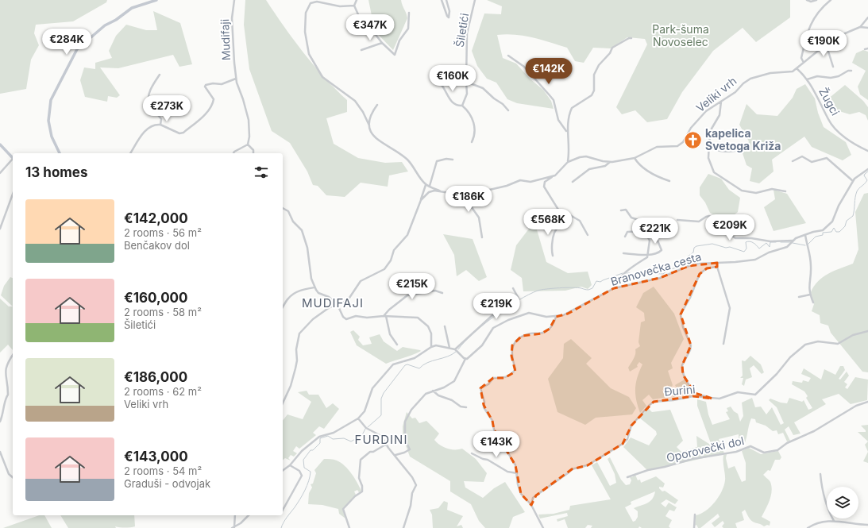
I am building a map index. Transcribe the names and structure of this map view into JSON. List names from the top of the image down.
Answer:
{
  "streets": {
    "street": [
      "Šiletići",
      "Mudifaji",
      "Veliki vrh",
      "Žugci",
      "Branovečka cesta",
      "Đurini",
      "Oporovečki dol"
    ]
  },
  "crossings": [
    ["Veliki vrh", "Žugci"]
  ],
  "districts": ["MUDIFAJI", "FURDINI"],
  "parks": ["Park-šuma Novoselec"],
  "places": {
    "church": ["kapelica Svetoga Križa"]
  },
  "page": {
    "price": [
      "€347K",
      "€284K",
      "€190K",
      "€142K",
      "€160K",
      "€273K",
      "€186K",
      "€568K",
      "€209K",
      "€221K",
      "€215K",
      "€219K",
      "€143K"
    ],
    "heading": "13 homes",
    "list": [
      {
        "name": "€142,000",
        "note": "2 rooms · 56 m² · Benčakov dol"
      },
      {
        "name": "€160,000",
        "note": "2 rooms · 58 m² · Šiletići"
      },
      {
        "name": "€186,000",
        "note": "2 rooms · 62 m² · Veliki vrh"
      },
      {
        "name": "€143,000",
        "note": "2 rooms · 54 m² · Graduši - odvojak"
      }
    ]
  }
}
